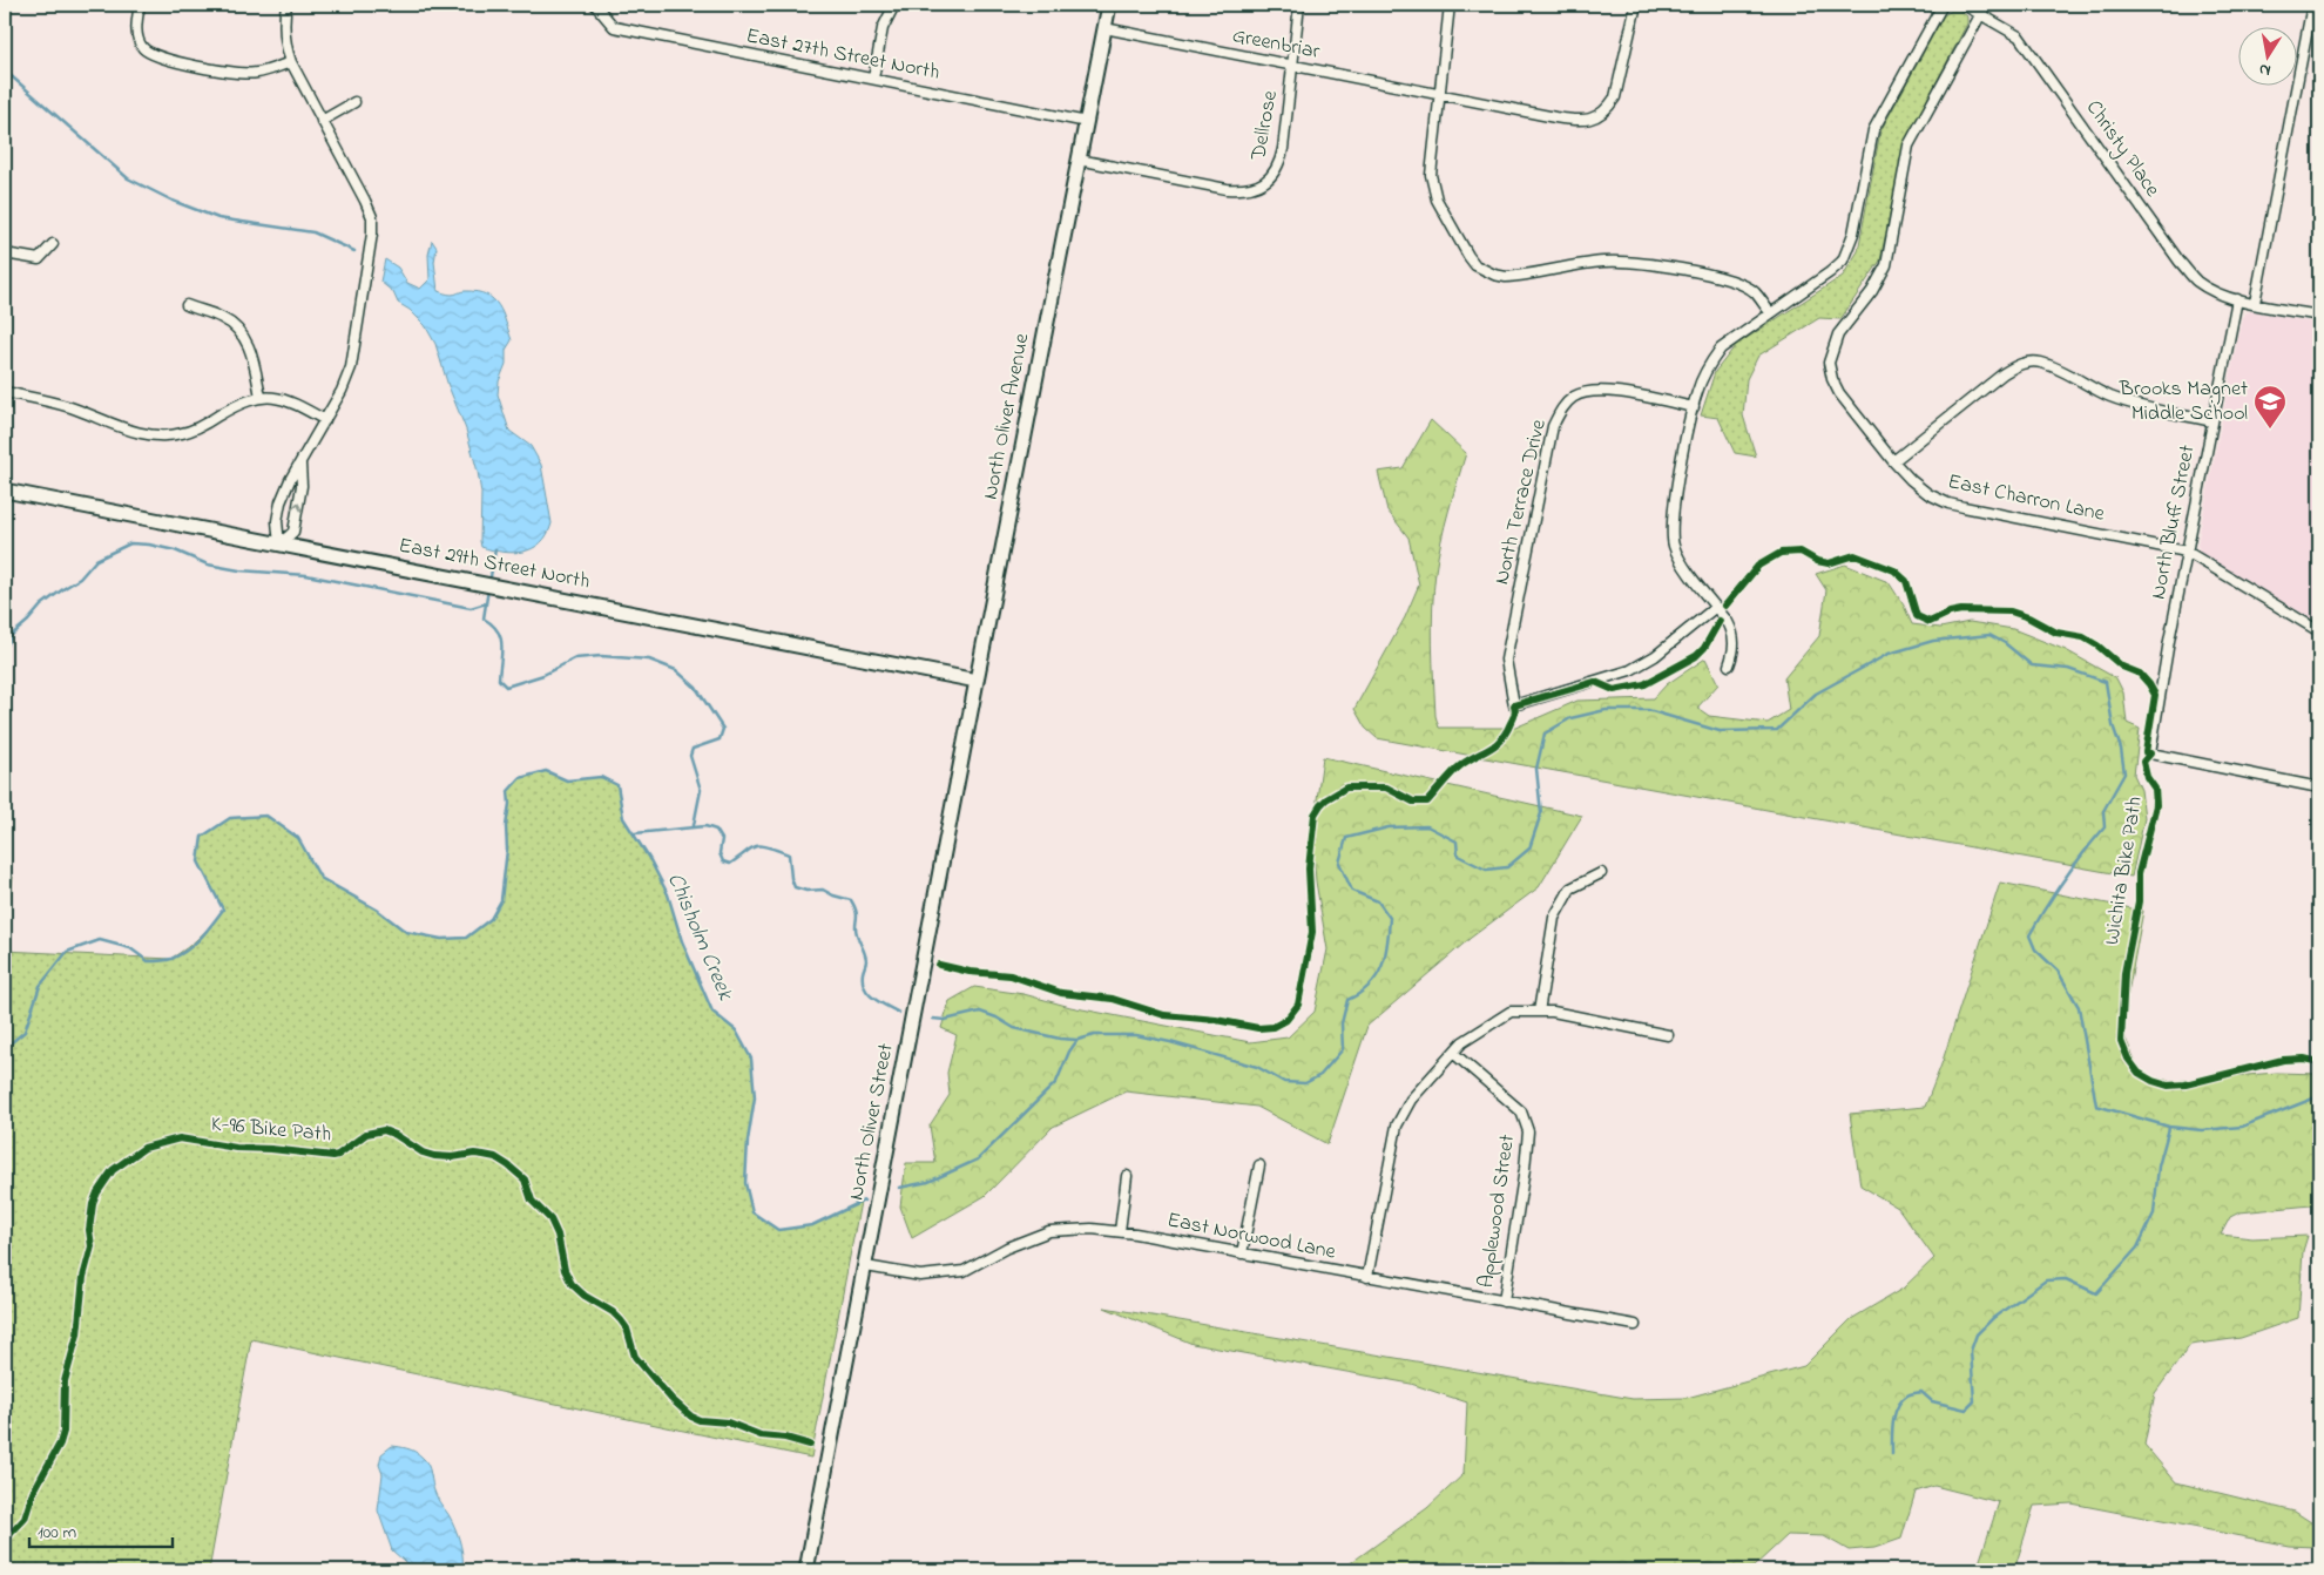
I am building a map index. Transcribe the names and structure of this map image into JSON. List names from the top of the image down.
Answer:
{
  "streets": {
    "main road": ["North Oliver Avenue", "East 29th Street North", "North Oliver Street"],
    "street": [
      "Greenbriar",
      "East 27th Street North",
      "Dellrose",
      "Christy Place",
      "East Charron Lane",
      "North Terrace Drive",
      "North Bluff Street",
      "Applewood Street",
      "East Norwood Lane"
    ],
    "cycle path": ["Wichita Bike Path", "K-96 Bike Path"]
  },
  "crossings": [
    ["Greenbriar", "Dellrose"],
    ["Dellrose", "North Oliver Avenue"],
    ["Christy Place", "East Charron Lane"],
    ["Christy Place", "North Bluff Street"],
    ["North Oliver Avenue", "East 29th Street North"],
    ["North Oliver Avenue", "North Oliver Street"],
    ["East Charron Lane", "North Bluff Street"],
    ["East 29th Street North", "North Oliver Street"],
    ["North Oliver Street", "East Norwood Lane"],
    ["Applewood Street", "East Norwood Lane"]
  ],
  "water": ["Chisholm Creek"],
  "places": {
    "school or university": ["Brooks Magnet Middle School"]
  },
  "scale_bar": "100 m",
  "north": "bottom"
}
